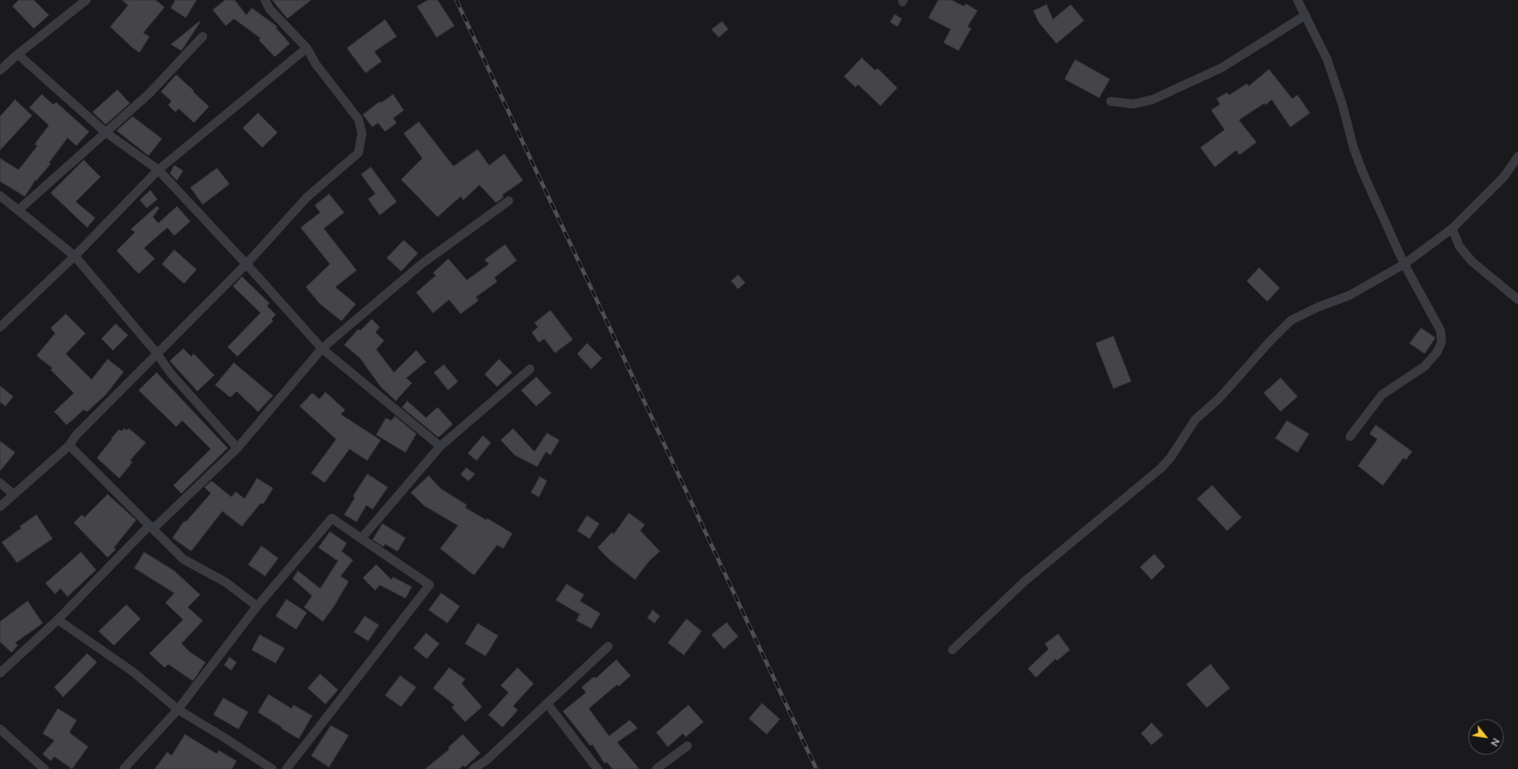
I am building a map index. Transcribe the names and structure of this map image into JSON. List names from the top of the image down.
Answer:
{
  "north": "bottom right"
}
